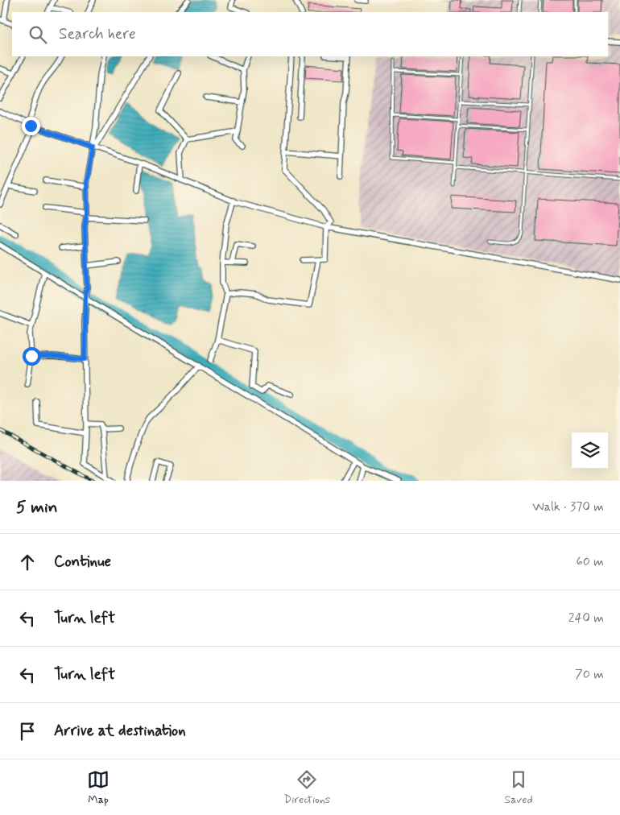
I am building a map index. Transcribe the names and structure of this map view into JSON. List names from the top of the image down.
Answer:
{
  "page": {
    "search": "Search here",
    "heading": ["5 min", "Walk · 370 m"],
    "list": [
      ["Continue", "60 m"],
      ["Turn left", "240 m"],
      ["Turn left", "70 m"],
      "Arrive at destination"
    ],
    "nav": ["Map", "Directions", "Saved"]
  }
}
